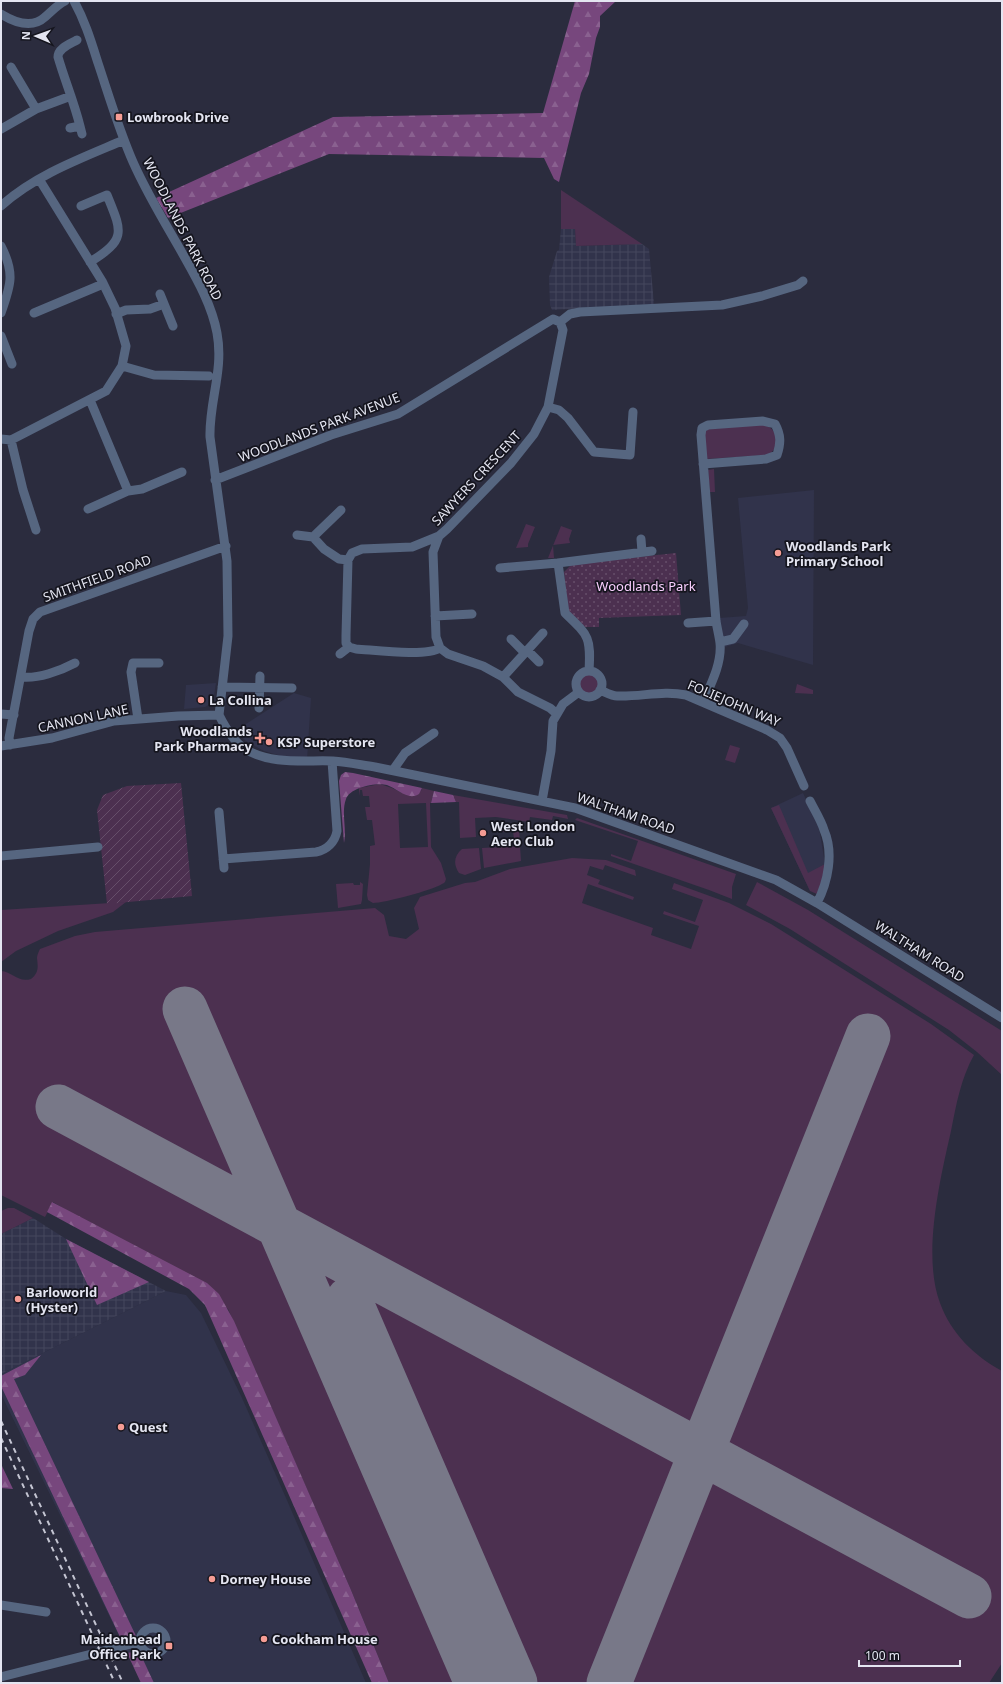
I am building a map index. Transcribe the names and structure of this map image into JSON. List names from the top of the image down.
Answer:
{
  "streets": {
    "street": [
      "WOODLANDS PARK ROAD",
      "WOODLANDS PARK AVENUE",
      "SAWYERS CRESCENT",
      "SMITHFIELD ROAD",
      "FOLIEJOHN WAY",
      "CANNON LANE",
      "WALTHAM ROAD"
    ]
  },
  "crossings": [
    ["WOODLANDS PARK ROAD", "WOODLANDS PARK AVENUE"],
    ["WOODLANDS PARK ROAD", "SMITHFIELD ROAD"],
    ["WOODLANDS PARK ROAD", "CANNON LANE"],
    ["WOODLANDS PARK ROAD", "WALTHAM ROAD"],
    ["WOODLANDS PARK AVENUE", "SAWYERS CRESCENT"],
    ["SMITHFIELD ROAD", "CANNON LANE"],
    ["CANNON LANE", "WALTHAM ROAD"]
  ],
  "parks": ["Woodlands Park"],
  "places": {
    "transit": ["Lowbrook Drive", "Maidenhead Office Park"],
    "other": [
      "Woodlands Park Primary School",
      "La Collina",
      "KSP Superstore",
      "West London Aero Club",
      "Barloworld (Hyster)",
      "Quest",
      "Dorney House",
      "Cookham House"
    ],
    "health": ["Woodlands Park Pharmacy"]
  },
  "scale_bar": "100 m",
  "north": "left"
}
